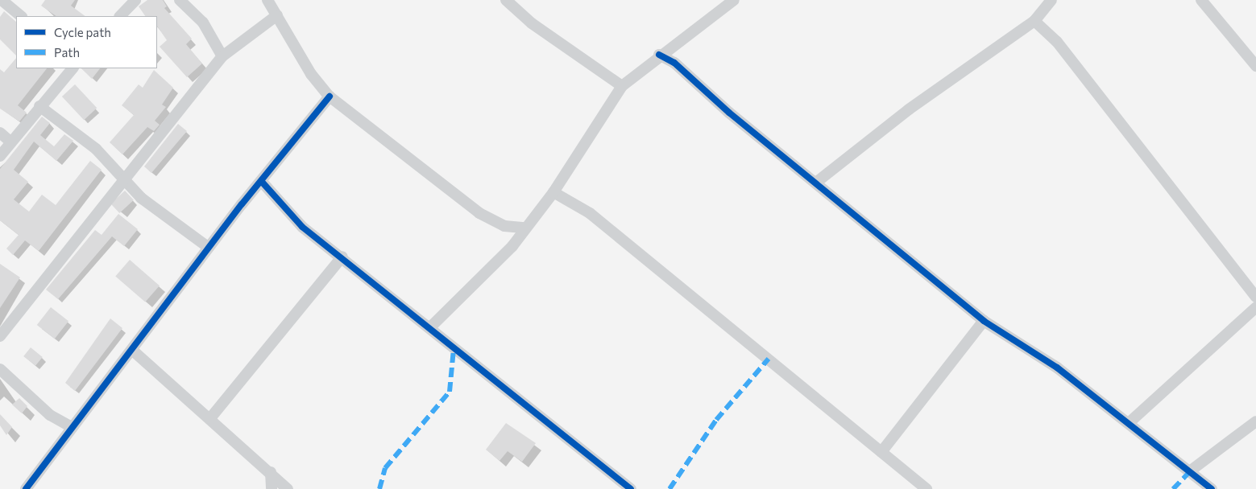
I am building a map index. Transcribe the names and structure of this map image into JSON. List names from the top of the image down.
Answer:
{
  "legend": ["Cycle path", "Path"]
}
